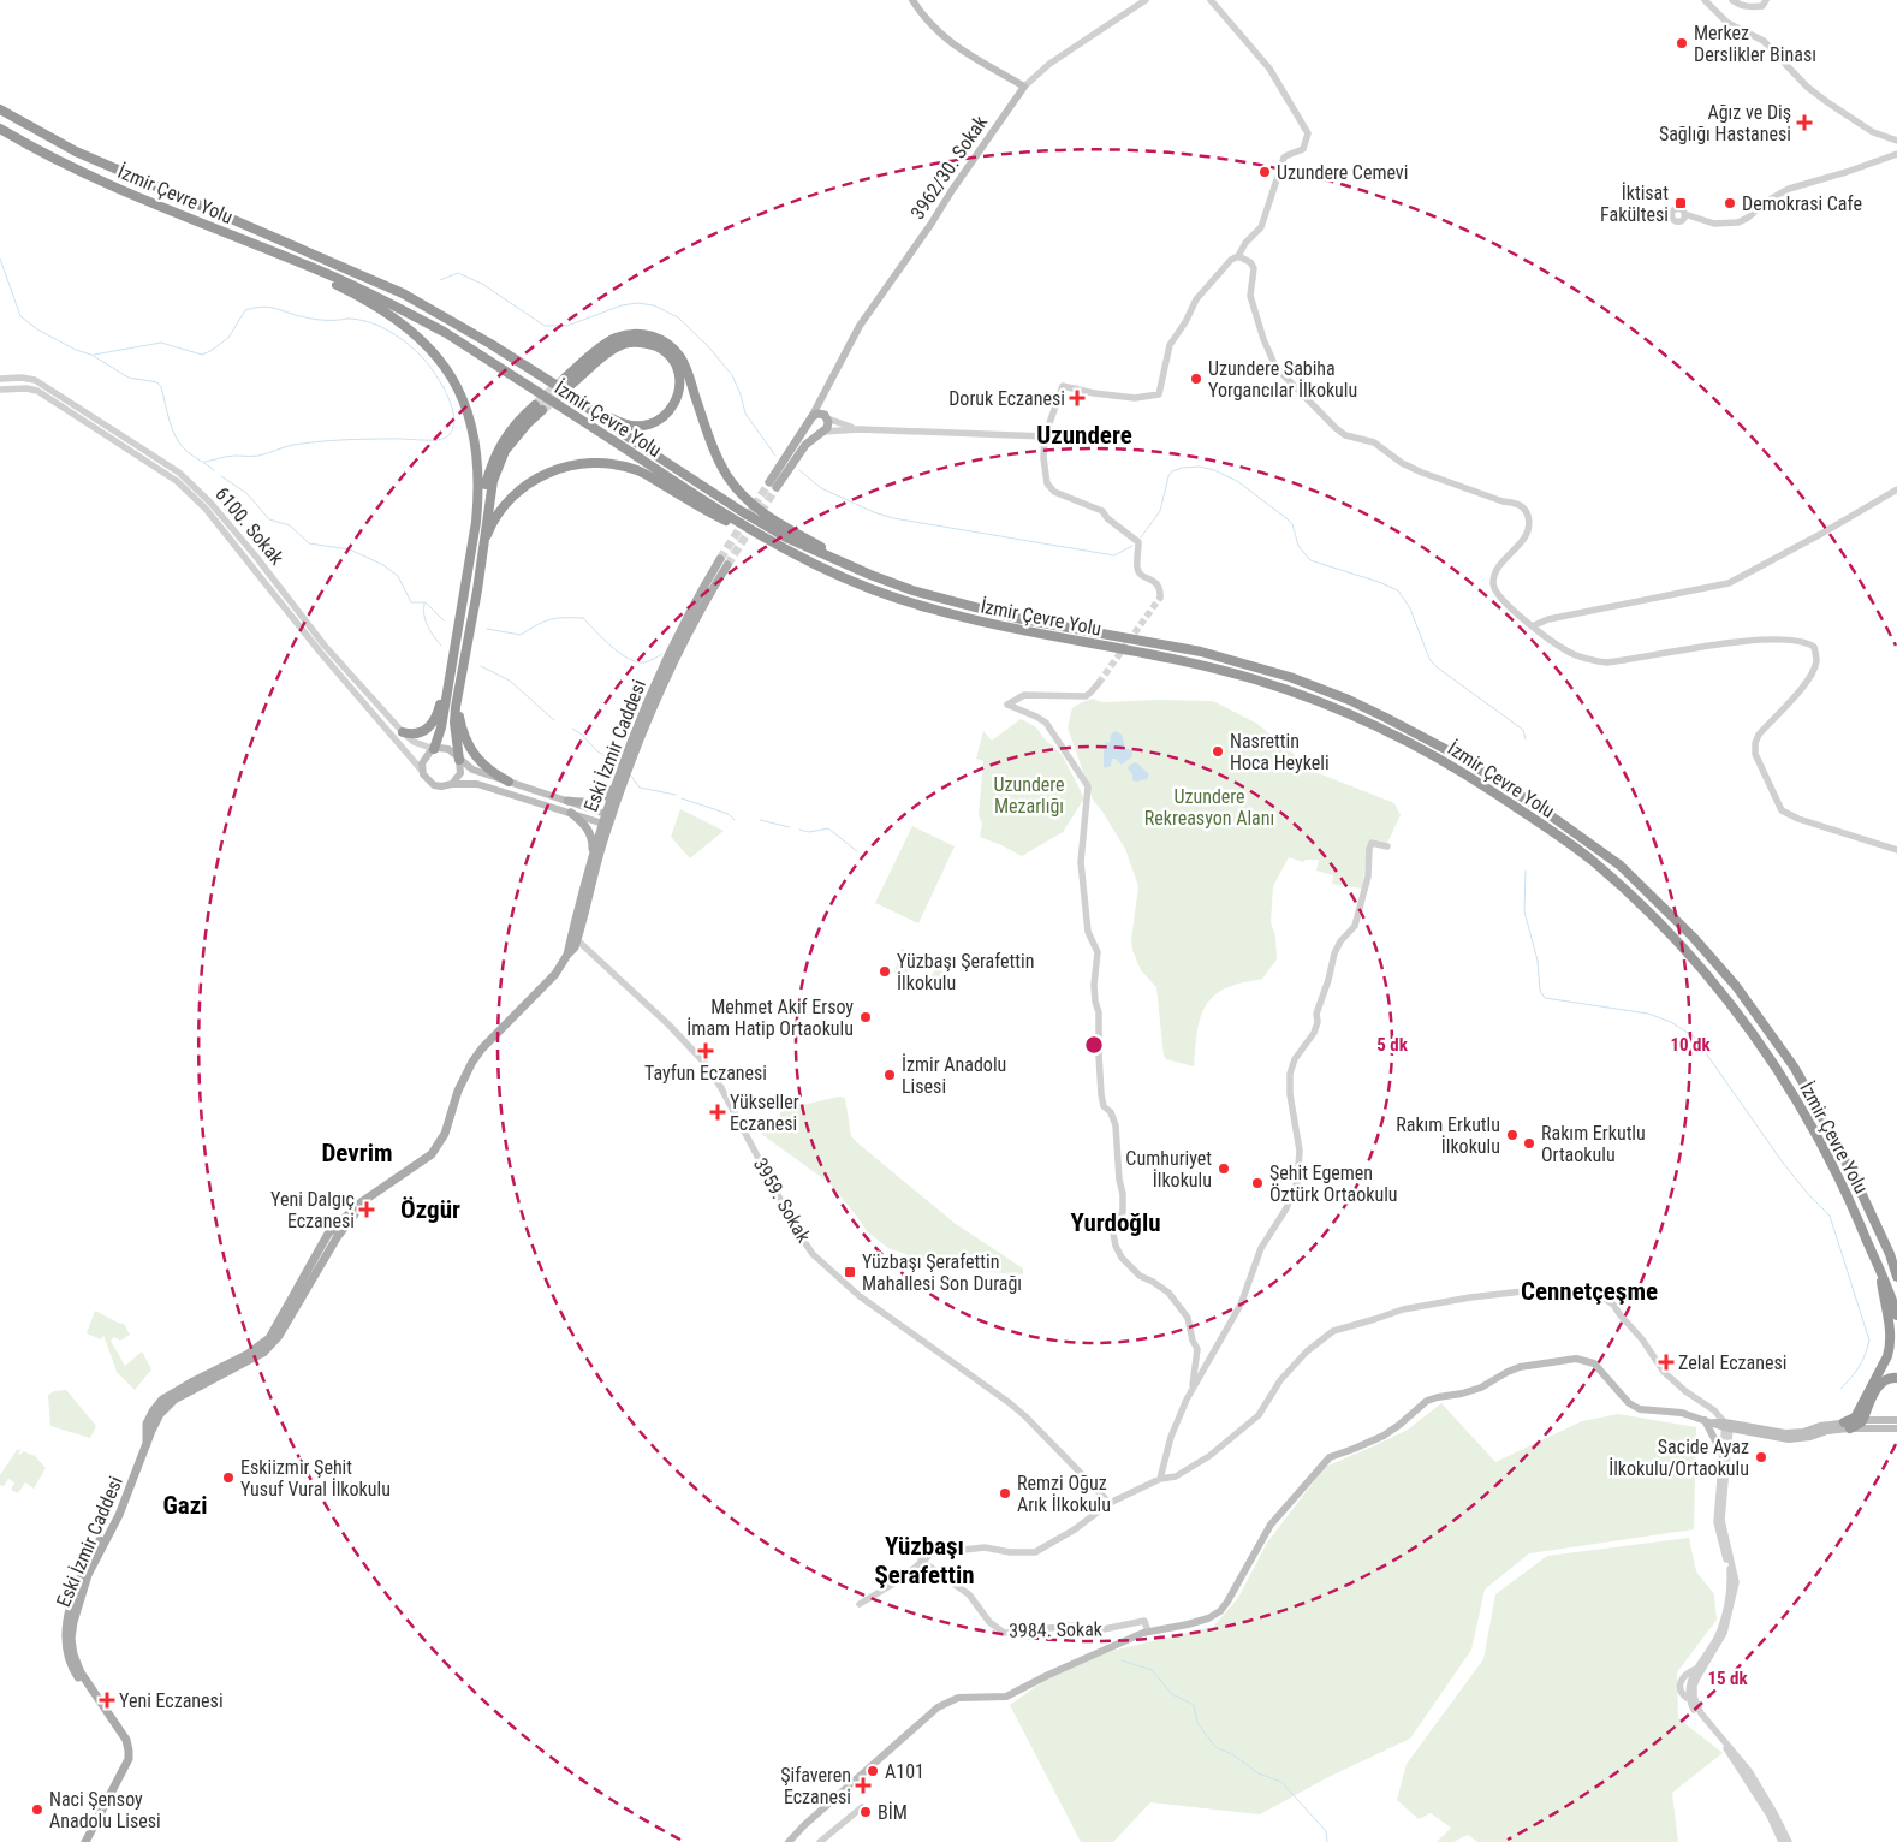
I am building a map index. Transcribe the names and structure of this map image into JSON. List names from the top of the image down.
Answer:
{
  "streets": {
    "highway": ["İzmir Çevre Yolu"],
    "main road": ["3962/30. Sokak", "6100. Sokak", "Eski İzmir Caddesi"],
    "street": ["3959. Sokak", "3984. Sokak"]
  },
  "crossings": [
    ["6100. Sokak", "Eski İzmir Caddesi"],
    ["Eski İzmir Caddesi", "3959. Sokak"]
  ],
  "districts": [
    "Uzundere",
    "Devrim",
    "Özgür",
    "Yurdoğlu",
    "Cennetçeşme",
    "Gazi",
    "Yüzbaşı Şerafettin"
  ],
  "parks": ["Uzundere Mezarlığı", "Uzundere Rekreasyon Alanı"],
  "places": {
    "other": [
      "Merkez Derslikler Binası",
      "Uzundere Cemevi",
      "Demokrasi Cafe",
      "Uzundere Sabiha Yorgancılar İlkokulu",
      "Nasrettin Hoca Heykeli",
      "Yüzbaşı Şerafettin İlkokulu",
      "Mehmet Akif Ersoy İmam Hatip Ortaokulu",
      "İzmir Anadolu Lisesi",
      "Rakım Erkutlu İlkokulu",
      "Rakım Erkutlu Ortaokulu",
      "Cumhuriyet İlkokulu",
      "Şehit Egemen Öztürk Ortaokulu",
      "Sacide Ayaz İlkokulu/Ortaokulu",
      "Eskiizmir Şehit Yusuf Vural İlkokulu",
      "Remzi Oğuz Arık İlkokulu",
      "A101",
      "Naci Şensoy Anadolu Lisesi",
      "BİM"
    ],
    "health": [
      "Ağız ve Diş Sağlığı Hastanesi",
      "Doruk Eczanesi",
      "Tayfun Eczanesi",
      "Yükseller Eczanesi",
      "Yeni Dalgıç Eczanesi",
      "Zelal Eczanesi",
      "Yeni Eczanesi",
      "Şifaveren Eczanesi"
    ],
    "transit": ["İktisat Fakültesi", "Yüzbaşı Şerafettin Mahallesi Son Durağı"]
  },
  "rings": ["5 dk", "10 dk", "15 dk"]
}
